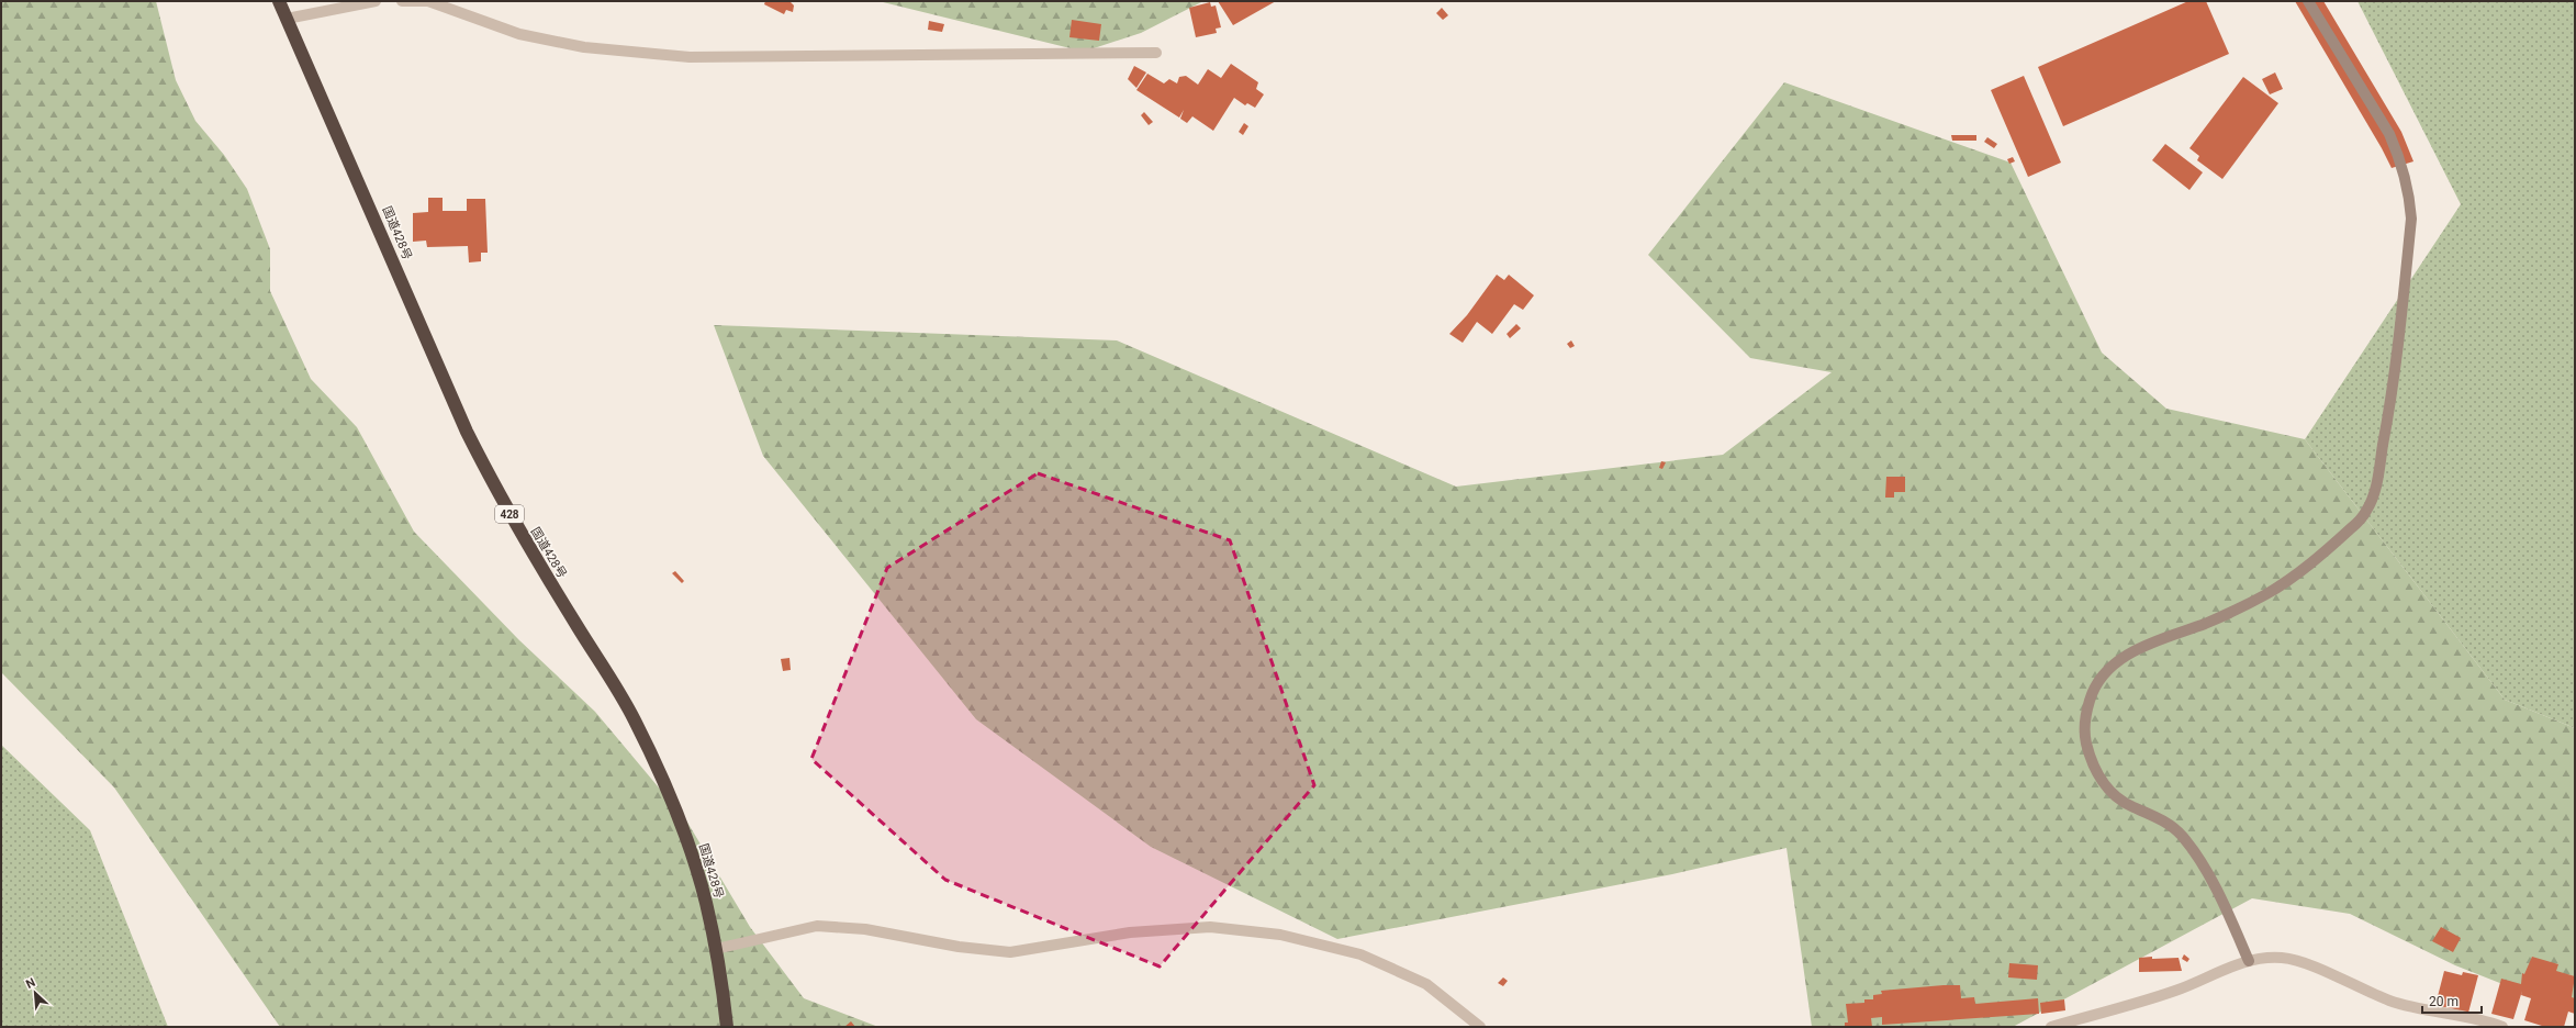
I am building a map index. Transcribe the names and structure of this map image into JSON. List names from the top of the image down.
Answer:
{
  "streets": {
    "highway": ["国道428号", "428"]
  },
  "scale_bar": "20 m",
  "north": "top left"
}
